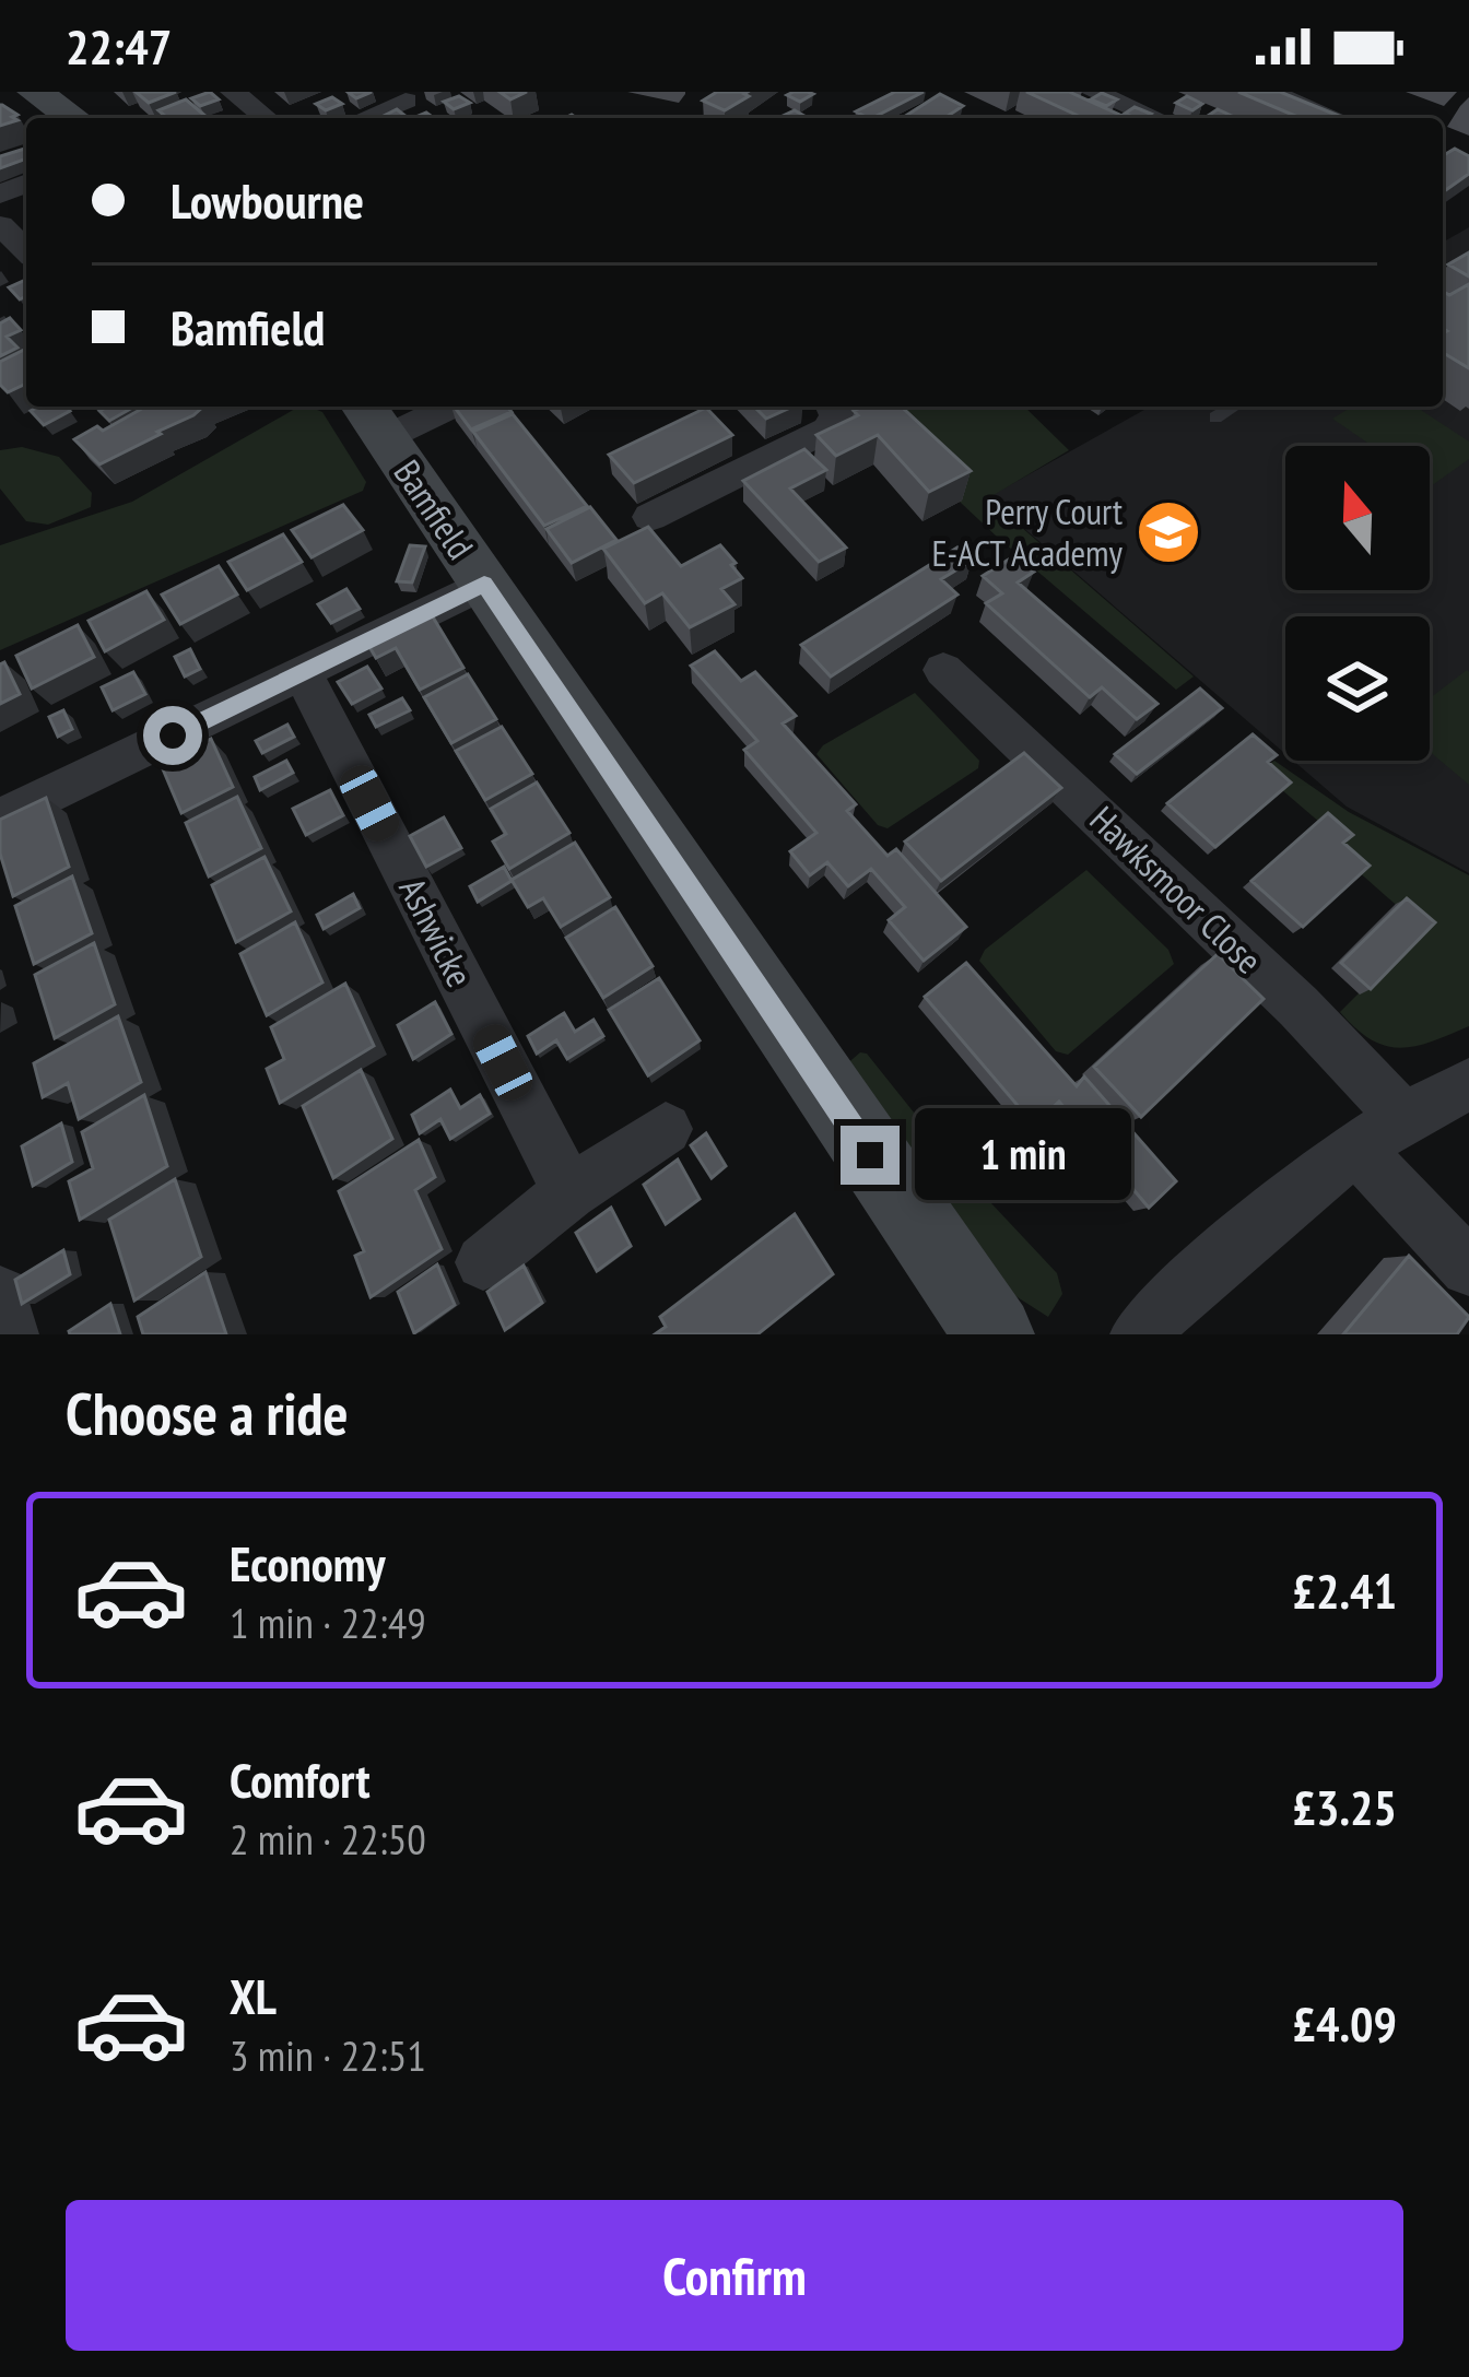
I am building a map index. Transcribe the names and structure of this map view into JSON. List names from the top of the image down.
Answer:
{
  "streets": {
    "street": ["Bamfield", "Hawksmoor Close", "Ashwicke"]
  },
  "places": {
    "school or university": ["Perry Court E-ACT Academy"]
  },
  "north": "top",
  "page": {
    "status": "22:47",
    "banner": ["Lowbourne", "Bamfield"],
    "bubble": "1 min",
    "heading": "Choose a ride",
    "list": [
      {
        "name": "Economy",
        "note": "1 min · 22:49",
        "value": "£2.41"
      },
      {
        "name": "Comfort",
        "note": "2 min · 22:50",
        "value": "£3.25"
      },
      {
        "name": "XL",
        "note": "3 min · 22:51",
        "value": "£4.09"
      }
    ],
    "buttons": "Confirm"
  }
}
